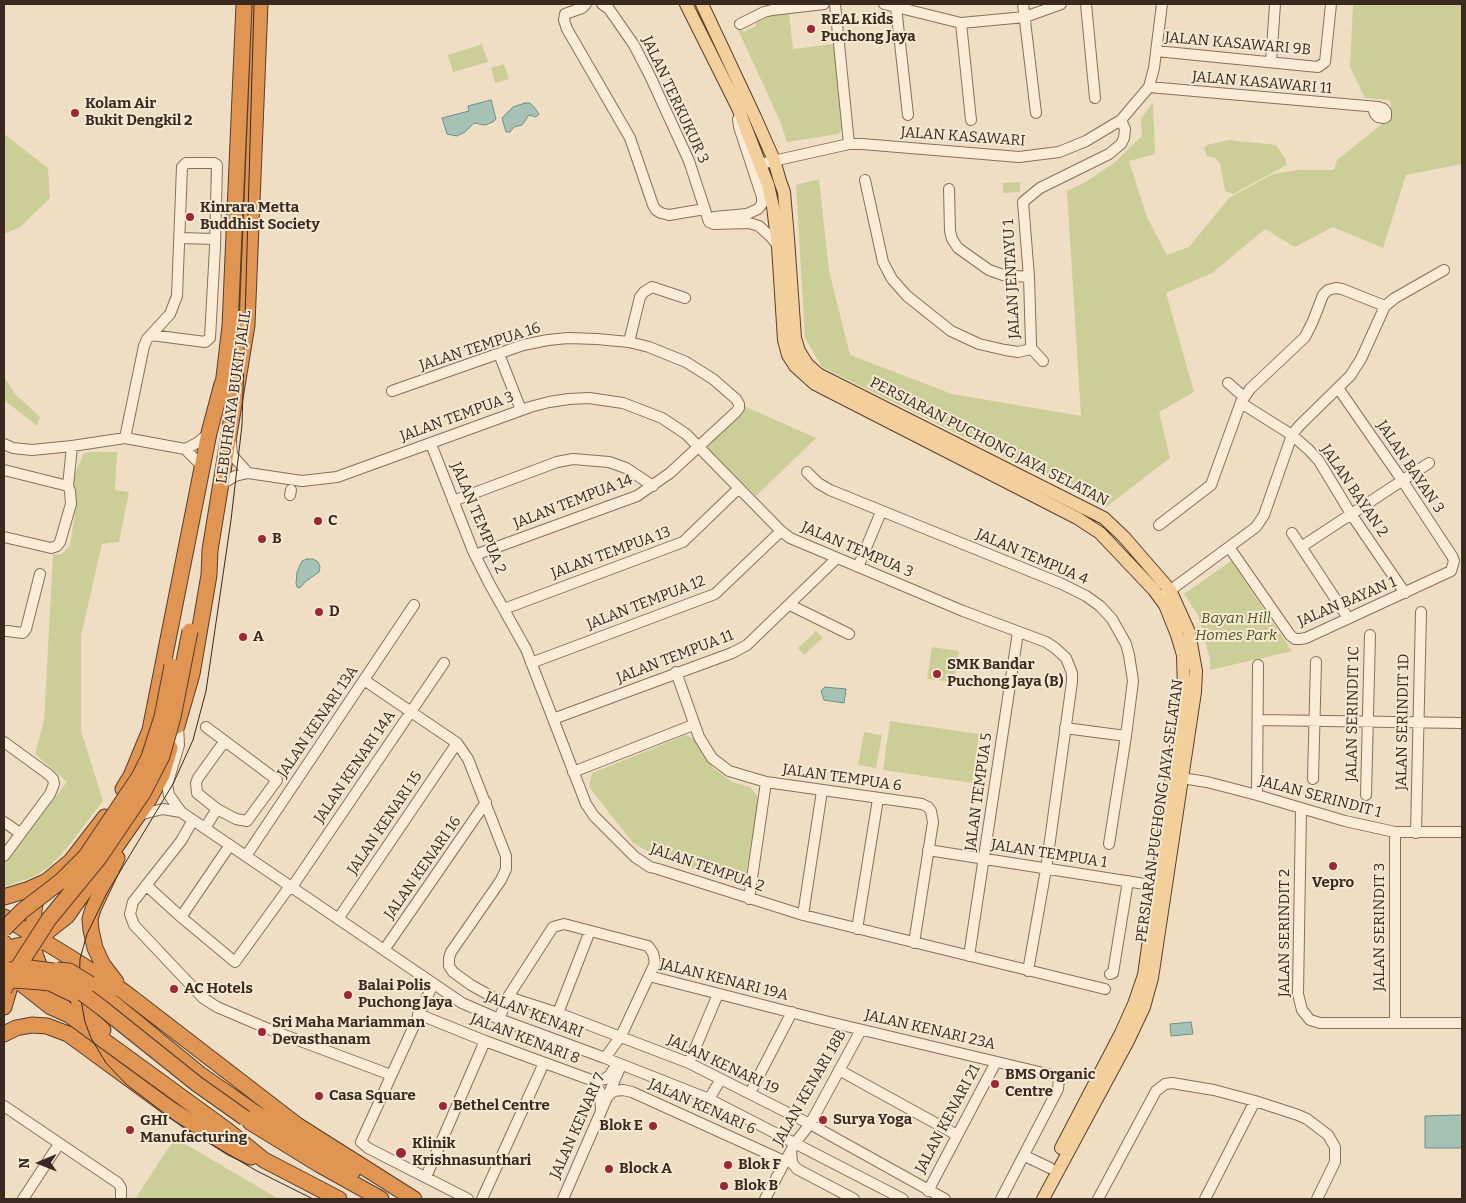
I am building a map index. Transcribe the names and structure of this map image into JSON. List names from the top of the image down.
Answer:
{
  "streets": {
    "highway": ["LEBUHRAYA BUKIT JALIL"],
    "main road": ["PERSIARAN PUCHONG JAYA SELATAN"],
    "street": [
      "JALAN KASAWARI 9B",
      "JALAN KASAWARI 11",
      "JALAN TERKUKUR 3",
      "JALAN KASAWARI",
      "JALAN JENTAYU 1",
      "JALAN TEMPUA 16",
      "JALAN TEMPUA 3",
      "JALAN BAYAN 3",
      "JALAN BAYAN 2",
      "JALAN TEMPUA 14",
      "JALAN TEMPUA 2",
      "JALAN TEMPUA 13",
      "JALAN TEMPUA 4",
      "JALAN BAYAN 1",
      "JALAN TEMPUA 12",
      "JALAN TEMPUA 11",
      "JALAN SERINDIT 1C",
      "JALAN KENARI 13A",
      "JALAN SERINDIT 1D",
      "JALAN KENARI 14A",
      "JALAN TEMPUA 6",
      "JALAN TEMPUA 5",
      "JALAN SERINDIT 1",
      "JALAN KENARI 15",
      "JALAN TEMPUA 1",
      "JALAN KENARI 16",
      "JALAN SERINDIT 3",
      "JALAN SERINDIT 2",
      "JALAN KENARI 19A",
      "JALAN KENARI",
      "JALAN KENARI 23A",
      "JALAN KENARI 8",
      "JALAN KENARI 19",
      "JALAN KENARI 18B",
      "JALAN KENARI 6",
      "JALAN KENARI 21",
      "JALAN KENARI 7"
    ]
  },
  "crossings": [
    ["JALAN KASAWARI 9B", "JALAN KASAWARI"],
    ["JALAN KASAWARI 11", "JALAN KASAWARI"],
    ["JALAN KASAWARI", "JALAN JENTAYU 1"],
    ["JALAN KASAWARI", "PERSIARAN PUCHONG JAYA SELATAN"],
    ["JALAN TEMPUA 16", "JALAN TEMPUA 3"],
    ["JALAN TEMPUA 16", "JALAN TEMPUA 14"],
    ["LEBUHRAYA BUKIT JALIL", "JALAN TEMPUA 3"],
    ["JALAN TEMPUA 3", "JALAN TEMPUA 14"],
    ["JALAN TEMPUA 3", "JALAN TEMPUA 2"],
    ["JALAN TEMPUA 3", "JALAN TEMPUA 13"],
    ["JALAN TEMPUA 3", "JALAN TEMPUA 12"],
    ["JALAN TEMPUA 3", "JALAN TEMPUA 11"],
    ["JALAN TEMPUA 3", "JALAN TEMPUA 5"],
    ["JALAN TEMPUA 3", "JALAN TEMPUA 1"],
    ["PERSIARAN PUCHONG JAYA SELATAN", "JALAN SERINDIT 1"],
    ["PERSIARAN PUCHONG JAYA SELATAN", "JALAN TEMPUA 1"],
    ["JALAN BAYAN 3", "JALAN BAYAN 1"],
    ["JALAN BAYAN 2", "JALAN BAYAN 1"],
    ["JALAN TEMPUA 14", "JALAN TEMPUA 2"],
    ["JALAN TEMPUA 2", "JALAN TEMPUA 13"],
    ["JALAN TEMPUA 2", "JALAN TEMPUA 12"],
    ["JALAN TEMPUA 2", "JALAN TEMPUA 11"],
    ["JALAN TEMPUA 2", "JALAN TEMPUA 6"],
    ["JALAN TEMPUA 2", "JALAN TEMPUA 5"],
    ["JALAN TEMPUA 11", "JALAN TEMPUA 6"],
    ["JALAN KENARI 13A", "JALAN KENARI"],
    ["JALAN SERINDIT 1D", "JALAN SERINDIT 1"],
    ["JALAN KENARI 14A", "JALAN KENARI"],
    ["JALAN TEMPUA 6", "JALAN TEMPUA 1"],
    ["JALAN TEMPUA 5", "JALAN TEMPUA 1"],
    ["JALAN SERINDIT 1", "JALAN SERINDIT 3"],
    ["JALAN SERINDIT 1", "JALAN SERINDIT 2"],
    ["JALAN KENARI 15", "JALAN KENARI"],
    ["JALAN KENARI 16", "JALAN KENARI"],
    ["JALAN SERINDIT 3", "JALAN SERINDIT 2"],
    ["JALAN KENARI 19A", "JALAN KENARI 23A"],
    ["JALAN KENARI", "JALAN KENARI 18B"],
    ["JALAN KENARI", "JALAN KENARI 7"],
    ["JALAN KENARI 23A", "JALAN KENARI 18B"],
    ["JALAN KENARI 23A", "JALAN KENARI 21"],
    ["JALAN KENARI 19", "JALAN KENARI 18B"],
    ["JALAN KENARI 19", "JALAN KENARI 21"],
    ["JALAN KENARI 18B", "JALAN KENARI 6"],
    ["JALAN KENARI 6", "JALAN KENARI 7"]
  ],
  "parks": ["Bayan Hill Homes Park"],
  "places": [
    "REAL Kids Puchong Jaya",
    "Kolam Air Bukit Dengkil 2",
    "Kinrara Metta Buddhist Society",
    "C",
    "B",
    "D",
    "A",
    "SMK Bandar Puchong Jaya (B)",
    "Vepro",
    "AC Hotels",
    "Balai Polis Puchong Jaya",
    "Sri Maha Mariamman Devasthanam",
    "BMS Organic Centre",
    "Casa Square",
    "Bethel Centre",
    "Surya Yoga",
    "Blok E",
    "GHI Manufacturing",
    "Klinik Krishnasunthari",
    "Blok F",
    "Block A",
    "Blok B"
  ],
  "north": "left"
}
